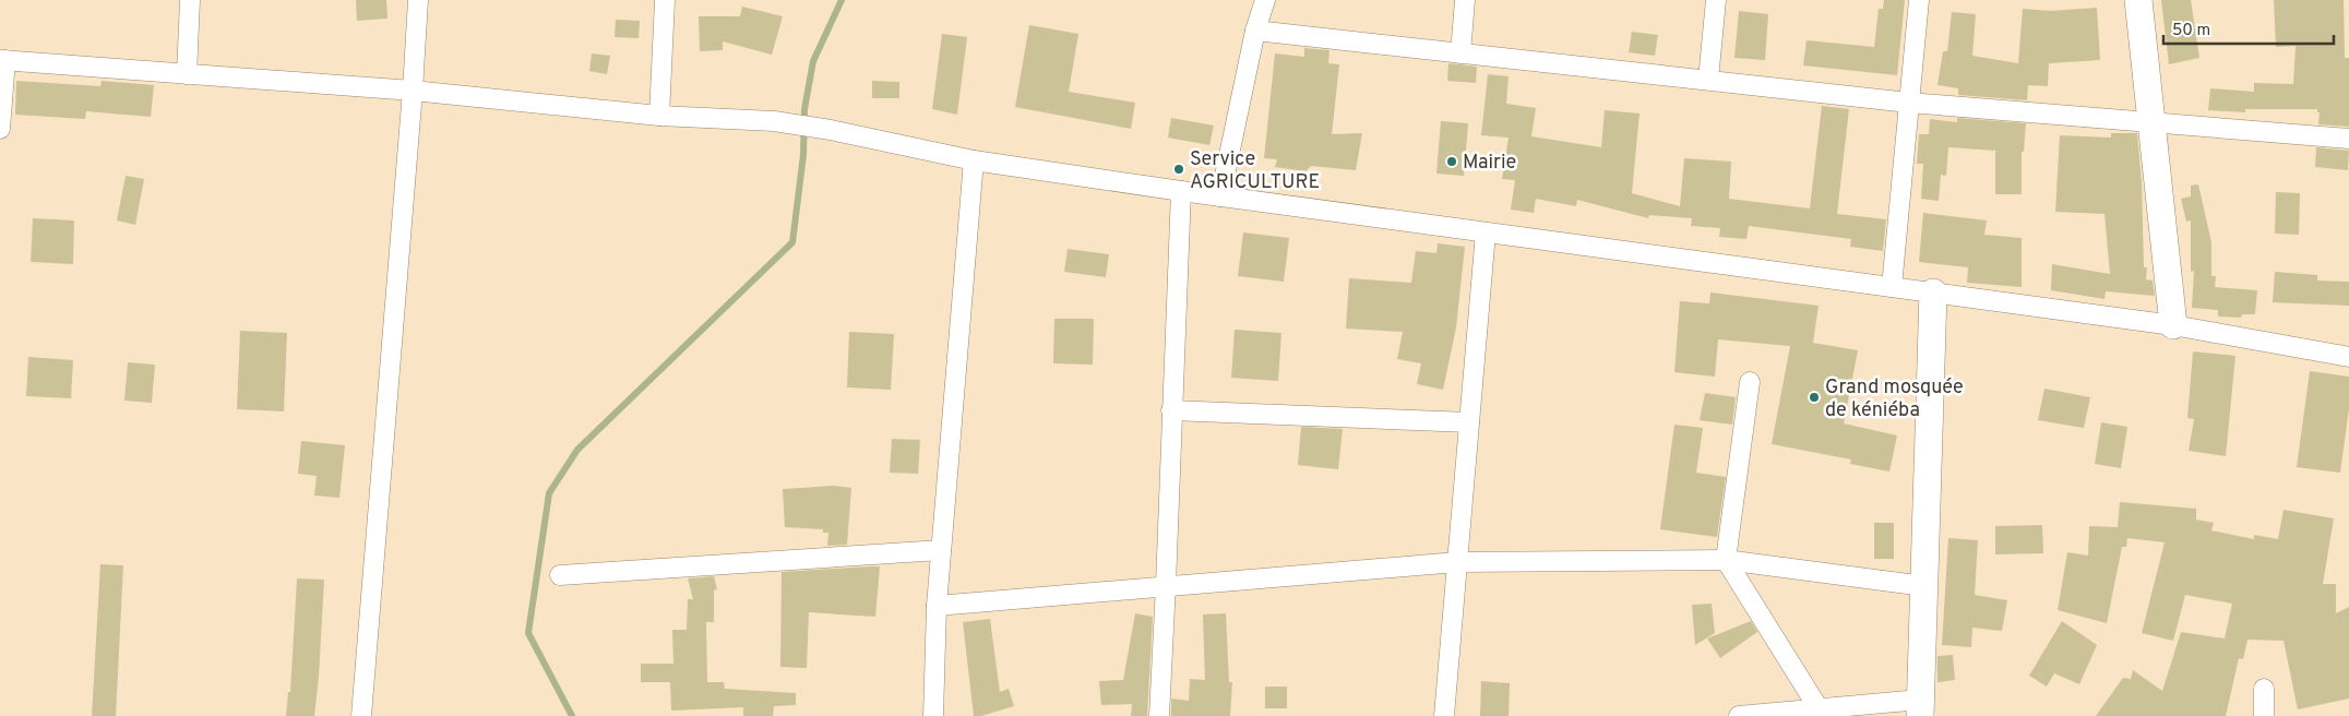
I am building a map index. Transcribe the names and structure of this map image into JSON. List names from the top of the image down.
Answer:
{
  "places": ["Mairie", "Service AGRICULTURE", "Grand mosquée de kéniéba"],
  "scale_bar": "50 m"
}
